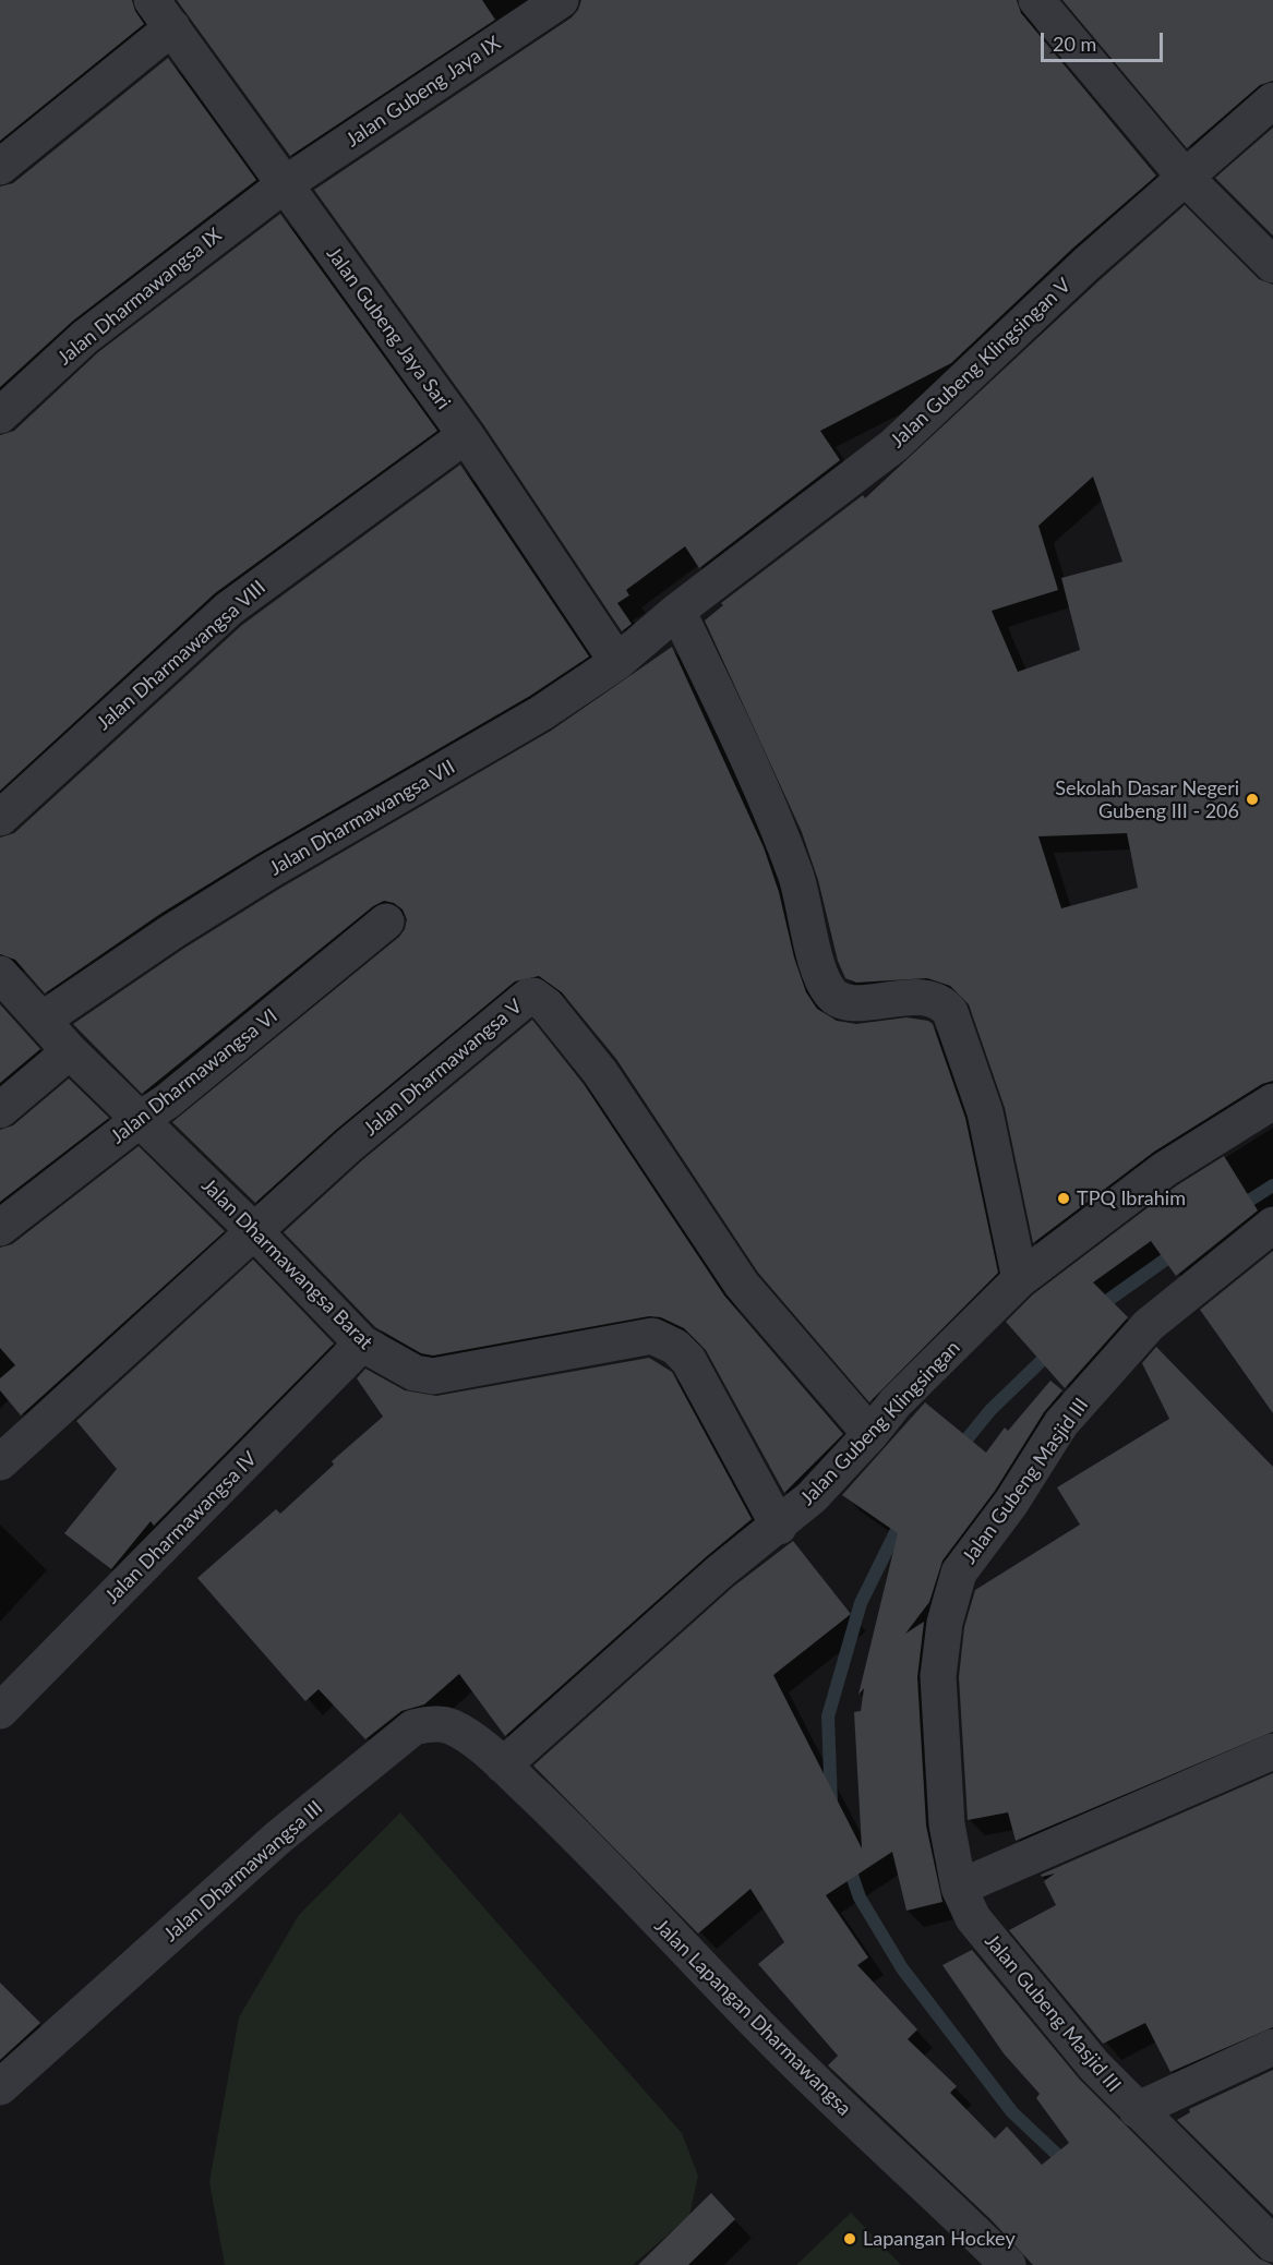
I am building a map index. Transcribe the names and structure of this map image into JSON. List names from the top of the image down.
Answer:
{
  "streets": {
    "street": [
      "Jalan Gubeng Jaya IX",
      "Jalan Dharmawangsa IX",
      "Jalan Gubeng Jaya Sari",
      "Jalan Gubeng Klingsingan V",
      "Jalan Dharmawangsa VIII",
      "Jalan Dharmawangsa VII",
      "Jalan Dharmawangsa V",
      "Jalan Dharmawangsa VI",
      "Jalan Dharmawangsa Barat",
      "Jalan Gubeng Klingsingan",
      "Jalan Gubeng Masjid III",
      "Jalan Dharmawangsa IV",
      "Jalan Dharmawangsa III",
      "Jalan Lapangan Dharmawangsa"
    ]
  },
  "crossings": [
    ["Jalan Gubeng Jaya IX", "Jalan Dharmawangsa IX"],
    ["Jalan Gubeng Jaya IX", "Jalan Gubeng Jaya Sari"],
    ["Jalan Dharmawangsa IX", "Jalan Gubeng Jaya Sari"],
    ["Jalan Gubeng Jaya Sari", "Jalan Dharmawangsa VIII"],
    ["Jalan Gubeng Jaya Sari", "Jalan Dharmawangsa VII"],
    ["Jalan Gubeng Klingsingan V", "Jalan Dharmawangsa VII"],
    ["Jalan Dharmawangsa VII", "Jalan Dharmawangsa Barat"],
    ["Jalan Dharmawangsa V", "Jalan Dharmawangsa Barat"],
    ["Jalan Dharmawangsa V", "Jalan Gubeng Klingsingan"],
    ["Jalan Dharmawangsa VI", "Jalan Dharmawangsa Barat"],
    ["Jalan Dharmawangsa Barat", "Jalan Gubeng Klingsingan"],
    ["Jalan Dharmawangsa Barat", "Jalan Dharmawangsa IV"],
    ["Jalan Gubeng Klingsingan", "Jalan Dharmawangsa III"],
    ["Jalan Gubeng Klingsingan", "Jalan Lapangan Dharmawangsa"],
    ["Jalan Dharmawangsa III", "Jalan Lapangan Dharmawangsa"]
  ],
  "places": ["Sekolah Dasar Negeri Gubeng III - 206", "TPQ Ibrahim", "Lapangan Hockey"],
  "scale_bar": "20 m"
}
